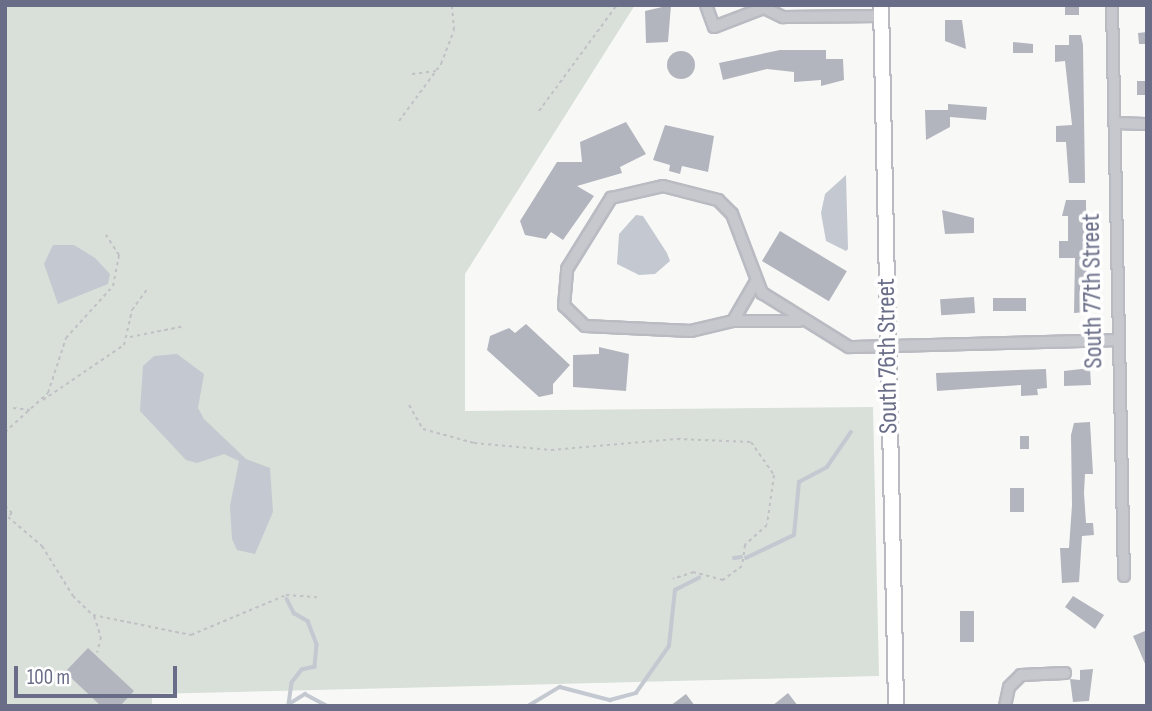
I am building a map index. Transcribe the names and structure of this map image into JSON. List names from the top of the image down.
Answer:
{
  "streets": {
    "main road": ["South 76th Street"],
    "street": ["South 77th Street"]
  },
  "scale_bar": "100 m"
}
